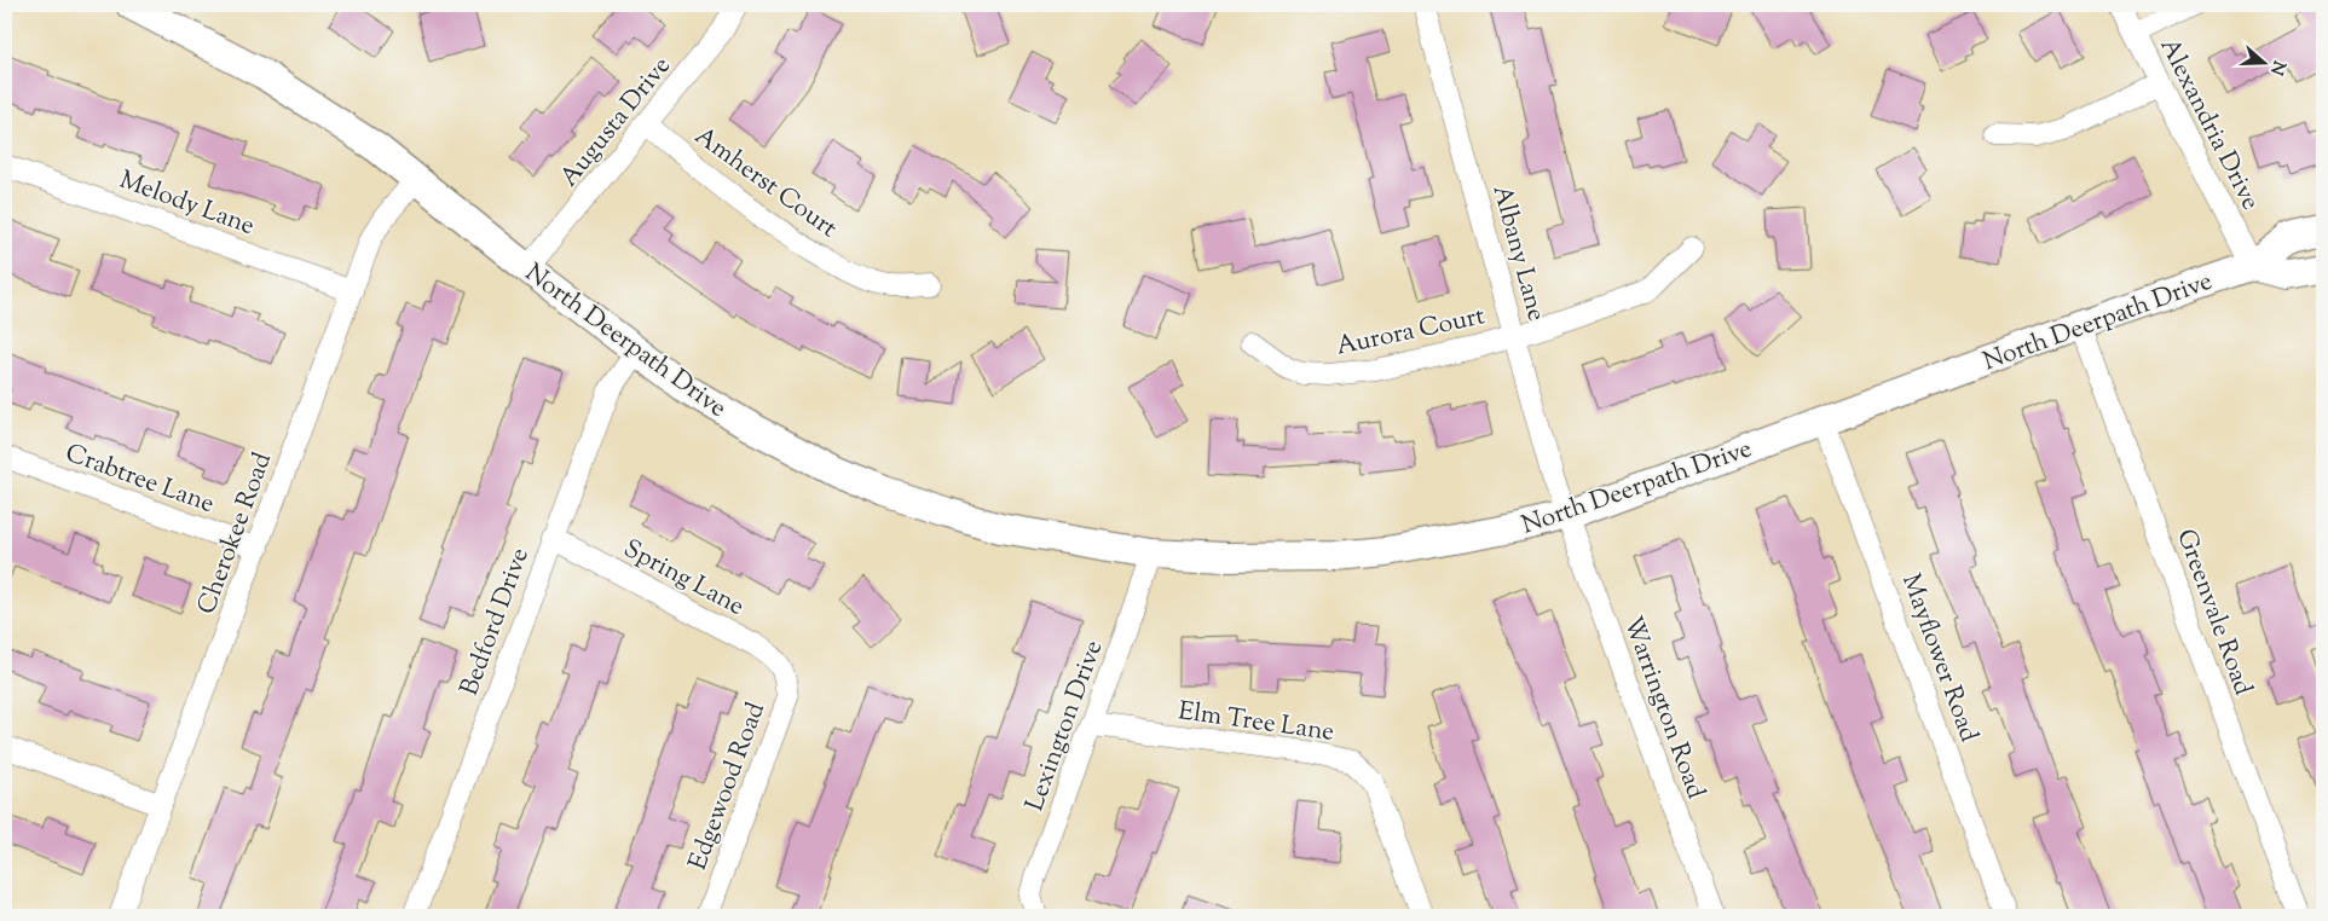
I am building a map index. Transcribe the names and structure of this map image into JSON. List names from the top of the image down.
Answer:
{
  "streets": {
    "street": [
      "Augusta Drive",
      "Alexandria Drive",
      "Amherst Court",
      "Melody Lane",
      "Albany Lane",
      "North Deerpath Drive",
      "Aurora Court",
      "Crabtree Lane",
      "Cherokee Road",
      "Spring Lane",
      "Greenvale Road",
      "Bedford Drive",
      "Mayflower Road",
      "Warrington Road",
      "Elm Tree Lane",
      "Lexington Drive",
      "Edgewood Road"
    ]
  },
  "crossings": [
    ["Augusta Drive", "Amherst Court"],
    ["Augusta Drive", "North Deerpath Drive"],
    ["Alexandria Drive", "North Deerpath Drive"],
    ["Melody Lane", "Cherokee Road"],
    ["Albany Lane", "North Deerpath Drive"],
    ["Albany Lane", "Aurora Court"],
    ["Albany Lane", "Warrington Road"],
    ["North Deerpath Drive", "Cherokee Road"],
    ["North Deerpath Drive", "Greenvale Road"],
    ["North Deerpath Drive", "Bedford Drive"],
    ["North Deerpath Drive", "Mayflower Road"],
    ["North Deerpath Drive", "Warrington Road"],
    ["North Deerpath Drive", "Lexington Drive"],
    ["Crabtree Lane", "Cherokee Road"],
    ["Spring Lane", "Bedford Drive"],
    ["Spring Lane", "Edgewood Road"],
    ["Elm Tree Lane", "Lexington Drive"]
  ],
  "north": "right"
}
